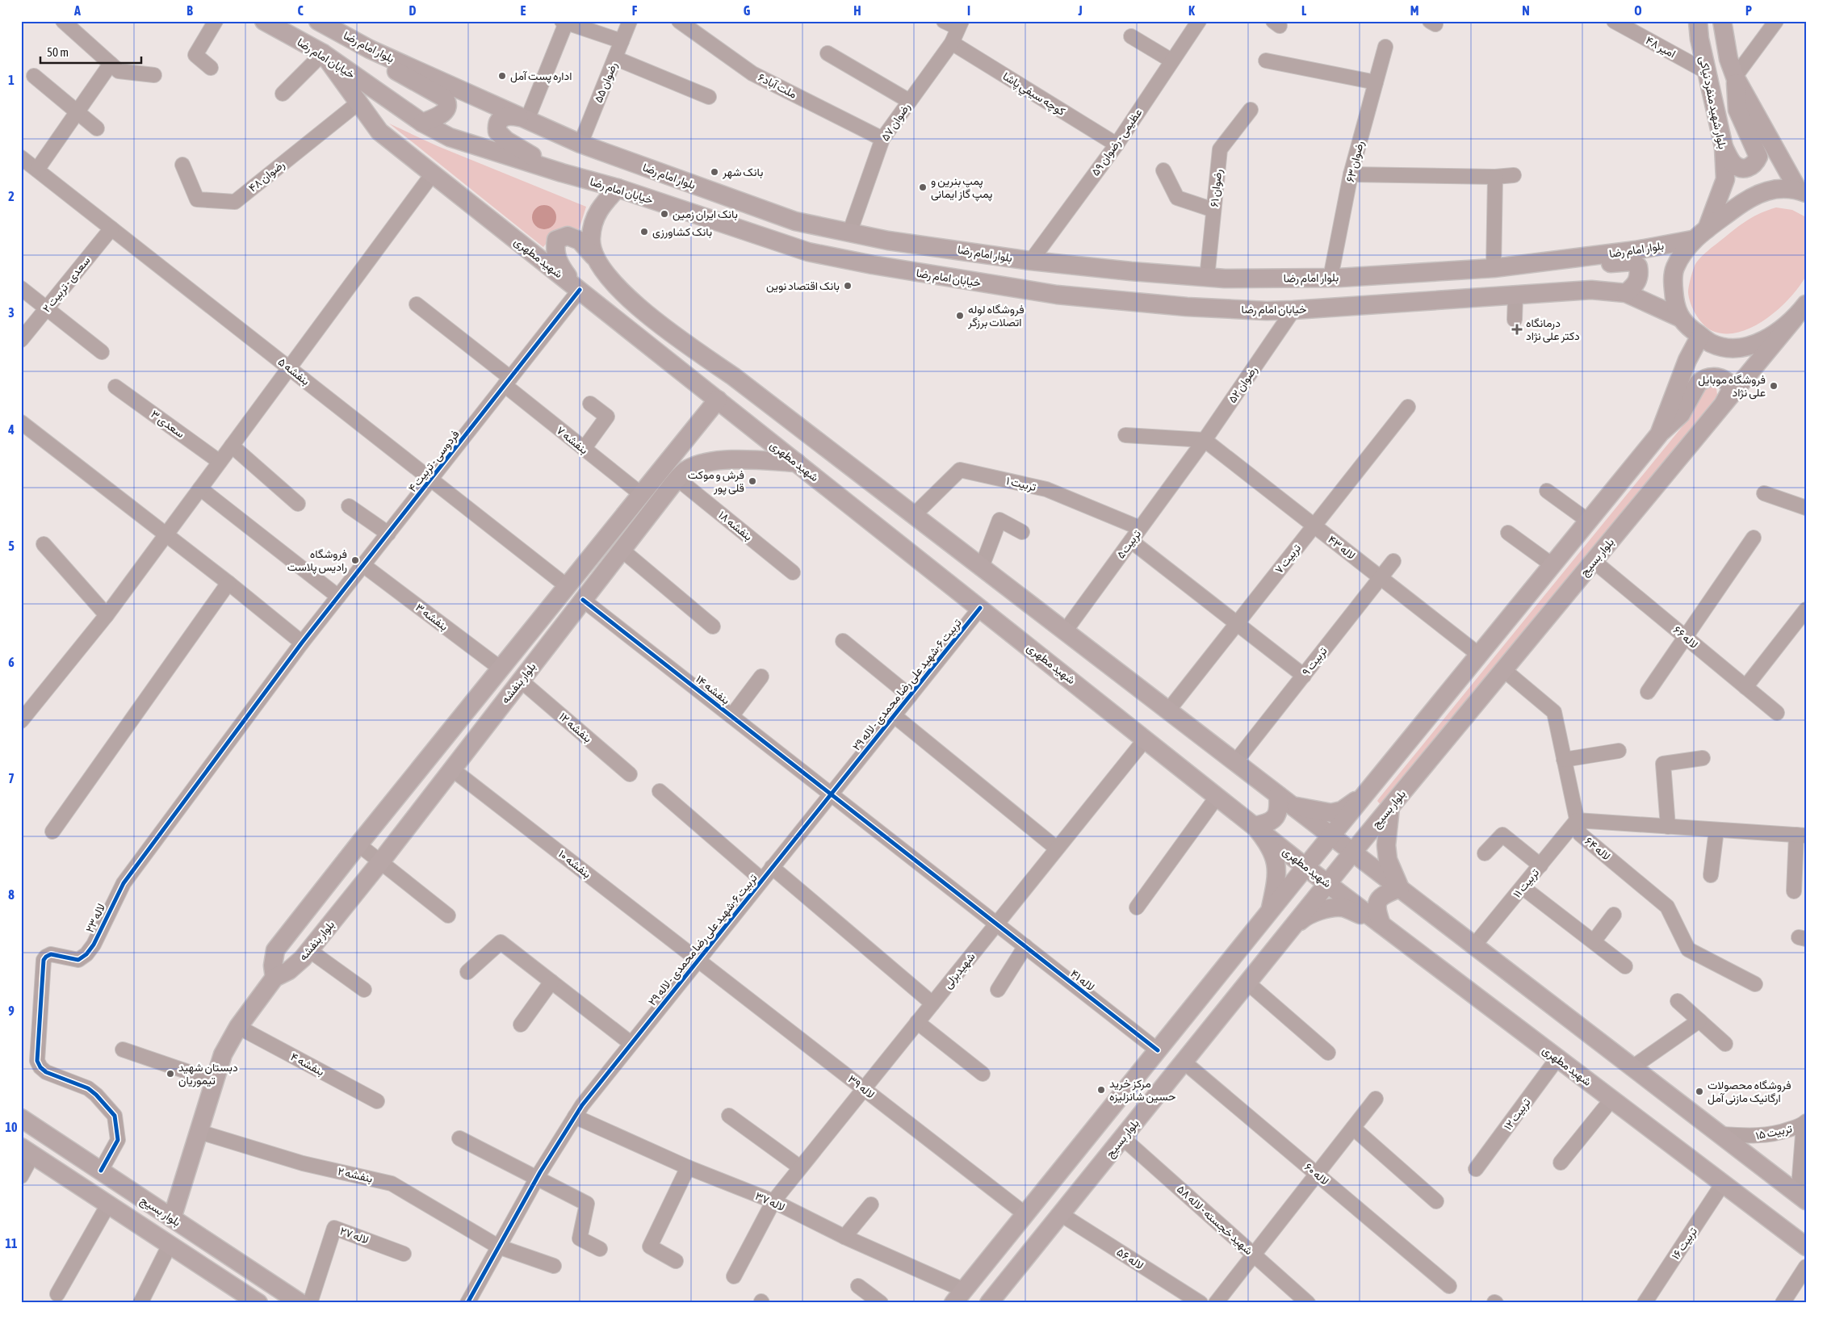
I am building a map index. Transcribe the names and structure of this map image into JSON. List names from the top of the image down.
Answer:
{
  "streets": {
    "main road": [
      "بلوار امام رضا",
      "خیابان امام رضا",
      "بلوار شهید منفرد نیاکی",
      "شهید مطهری",
      "بلوار بسیج",
      "بلوار بنفشه"
    ],
    "street": [
      "امیر ۴۸",
      "رضوان ۵۵",
      "ملت آباد۶",
      "كوچه سيفي پاشا",
      "رضوان ۵۷",
      "عظیمی - رضوان ۵۹",
      "رضوان ۶۳",
      "رضوان ۴۸",
      "رضوان ۶۱",
      "سعدی - تربیت ۲",
      "بنفشه ۵",
      "رضوان ۵۲",
      "سعدی ۳",
      "بنفشه ۷",
      "فردوسی - تربیت ۴",
      "تربیت ۱",
      "بنفشه ۱۸",
      "تربیت۵",
      "لاله ۴۳",
      "تربیت ۷",
      "بنفشه ۳",
      "لاله ۶۶",
      "تربیت ۹",
      "تربیت ۶-شهید علی رضا محمدی - لاله ۲۹",
      "بنفشه ۱۴",
      "بنفشه ۱۲",
      "لاله ۶۴",
      "بنفشه ۱۰",
      "تربیت ۱۱",
      "لاله ۲۳",
      "شهیدبزلی",
      "لاله ۴۱",
      "بنفشه ۴",
      "لاله ۳۹",
      "تربیت ۱۲",
      "تربیت ۱۵",
      "لاله ۶۰",
      "بنفشه ۲",
      "لاله ۳۷",
      "شهید خجسته - لاله ۵۸",
      "لاله ۲۷",
      "تربیت ۱۶",
      "لاله ۵۶"
    ]
  },
  "crossings": [
    ["بلوار امام رضا", "رضوان ۵۵"],
    ["بلوار امام رضا", "بلوار شهید منفرد نیاکی"],
    ["بلوار امام رضا", "رضوان ۵۷"],
    ["بلوار امام رضا", "عظیمی - رضوان ۵۹"],
    ["بلوار امام رضا", "رضوان ۶۳"],
    ["بلوار امام رضا", "رضوان ۶۱"],
    ["امیر ۴۸", "بلوار شهید منفرد نیاکی"],
    ["خیابان امام رضا", "شهید مطهری"],
    ["خیابان امام رضا", "رضوان ۵۲"],
    ["خیابان امام رضا", "بلوار بسیج"],
    ["ملت آباد۶", "رضوان ۵۷"],
    ["كوچه سيفي پاشا", "رضوان ۵۷"],
    ["كوچه سيفي پاشا", "عظیمی - رضوان ۵۹"],
    ["رضوان ۴۸", "شهید مطهری"],
    ["شهید مطهری", "فردوسی - تربیت ۴"],
    ["شهید مطهری", "بلوار بسیج"],
    ["شهید مطهری", "بلوار بنفشه"],
    ["شهید مطهری", "تربیت ۶-شهید علی رضا محمدی - لاله ۲۹"],
    ["شهید مطهری", "شهیدبزلی"],
    ["شهید مطهری", "تربیت ۱۲"],
    ["شهید مطهری", "تربیت ۱۶"],
    ["سعدی - تربیت ۲", "بنفشه ۵"],
    ["بنفشه ۵", "فردوسی - تربیت ۴"],
    ["بنفشه ۵", "بلوار بنفشه"],
    ["رضوان ۵۲", "تربیت۵"],
    ["رضوان ۵۲", "لاله ۴۳"],
    ["بنفشه ۷", "فردوسی - تربیت ۴"],
    ["بنفشه ۷", "بلوار بنفشه"],
    ["فردوسی - تربیت ۴", "بنفشه ۳"],
    ["فردوسی - تربیت ۴", "لاله ۲۳"],
    ["تربیت ۱", "تربیت۵"],
    ["بنفشه ۱۸", "بلوار بنفشه"],
    ["لاله ۴۳", "تربیت ۷"],
    ["لاله ۴۳", "تربیت ۹"],
    ["بلوار بسیج", "لاله ۶۶"],
    ["بلوار بسیج", "بلوار بنفشه"],
    ["بلوار بسیج", "لاله ۶۴"],
    ["بلوار بسیج", "لاله ۲۳"],
    ["بلوار بسیج", "لاله ۶۰"],
    ["بلوار بسیج", "شهید خجسته - لاله ۵۸"],
    ["بلوار بسیج", "لاله ۵۶"],
    ["بنفشه ۳", "بلوار بنفشه"],
    ["بلوار بنفشه", "بنفشه ۱۴"],
    ["بلوار بنفشه", "بنفشه ۱۲"],
    ["بلوار بنفشه", "بنفشه ۱۰"],
    ["بلوار بنفشه", "بنفشه ۴"],
    ["بلوار بنفشه", "بنفشه ۲"],
    ["تربیت ۶-شهید علی رضا محمدی - لاله ۲۹", "بنفشه ۱۴"],
    ["تربیت ۶-شهید علی رضا محمدی - لاله ۲۹", "بنفشه ۱۰"],
    ["تربیت ۶-شهید علی رضا محمدی - لاله ۲۹", "لاله ۳۹"],
    ["تربیت ۶-شهید علی رضا محمدی - لاله ۲۹", "بنفشه ۲"],
    ["تربیت ۶-شهید علی رضا محمدی - لاله ۲۹", "لاله ۳۷"],
    ["بنفشه ۱۴", "شهیدبزلی"],
    ["بنفشه ۱۴", "لاله ۴۱"],
    ["لاله ۶۴", "تربیت ۱۱"],
    ["بنفشه ۱۰", "لاله ۳۹"],
    ["شهیدبزلی", "لاله ۴۱"],
    ["شهیدبزلی", "لاله ۳۹"],
    ["شهیدبزلی", "لاله ۳۷"]
  ],
  "places": {
    "other": [
      "اداره پست آمل",
      "بانک شهر",
      "پمپ بنرین و پمپ گاز ایمانی",
      "بانک ایران زمین",
      "بانک کشاورزی",
      "بانک اقتصاد نوین",
      "فروشگاه لوله اتصلات برزگر",
      "فروشگاه موبایل علی نژاد",
      "فرش و موکت قلی پور",
      "فروشگاه رادیس پلاست",
      "دبستان شهید تیموریان",
      "مرکز خرید حسین شانزلیزه",
      "فروشگاه محصولات ارگانیک مازنی آمل"
    ],
    "health": ["درمانگاه دکتر علی نژاد"]
  },
  "scale_bar": "50 m",
  "grid": {
    "columns": [
      "A",
      "B",
      "C",
      "D",
      "E",
      "F",
      "G",
      "H",
      "I",
      "J",
      "K",
      "L",
      "M",
      "N",
      "O",
      "P"
    ],
    "rows": [
      "1",
      "2",
      "3",
      "4",
      "5",
      "6",
      "7",
      "8",
      "9",
      "10",
      "11"
    ]
  }
}
